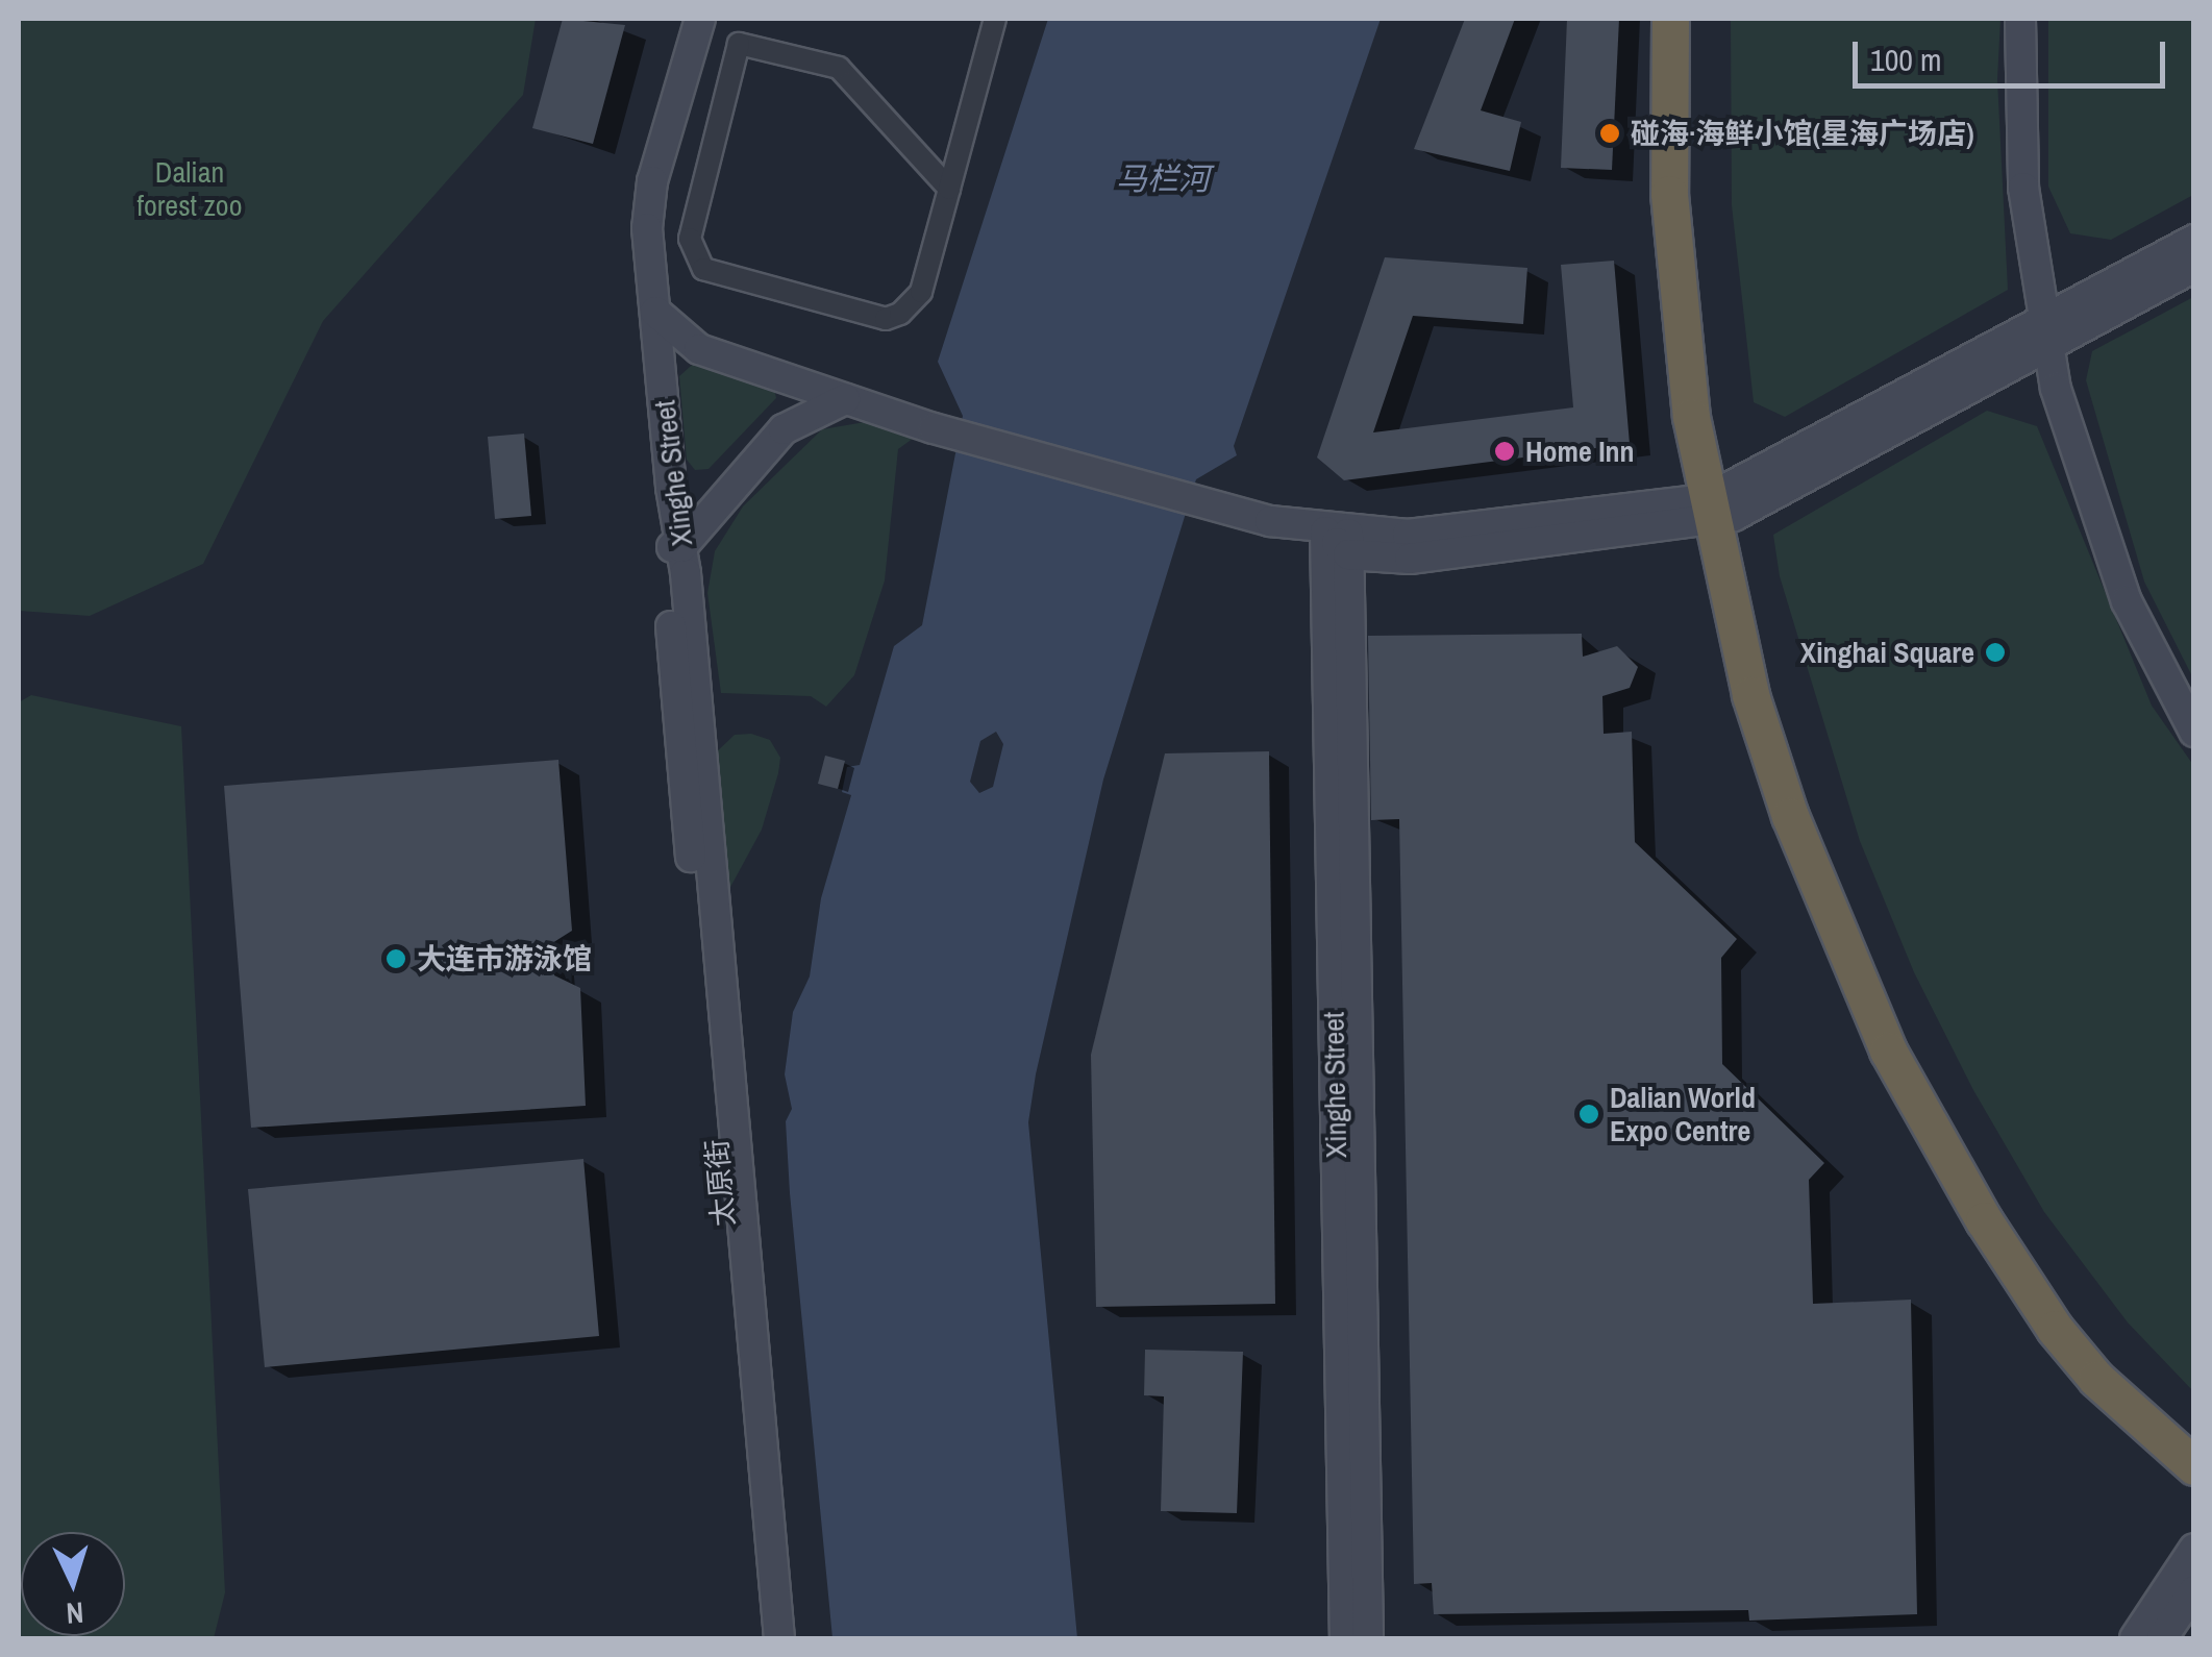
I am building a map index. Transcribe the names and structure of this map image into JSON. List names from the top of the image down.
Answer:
{
  "streets": {
    "street": ["Xinghe Street", "太原街"]
  },
  "crossings": [
    ["Xinghe Street", "太原街"]
  ],
  "water": ["马栏河"],
  "parks": ["Dalian forest zoo"],
  "places": [
    "碰海·海鲜小馆(星海广场店)",
    "Home Inn",
    "Xinghai Square",
    "大连市游泳馆",
    "Dalian World Expo Centre"
  ],
  "scale_bar": "100 m",
  "north": "bottom"
}
